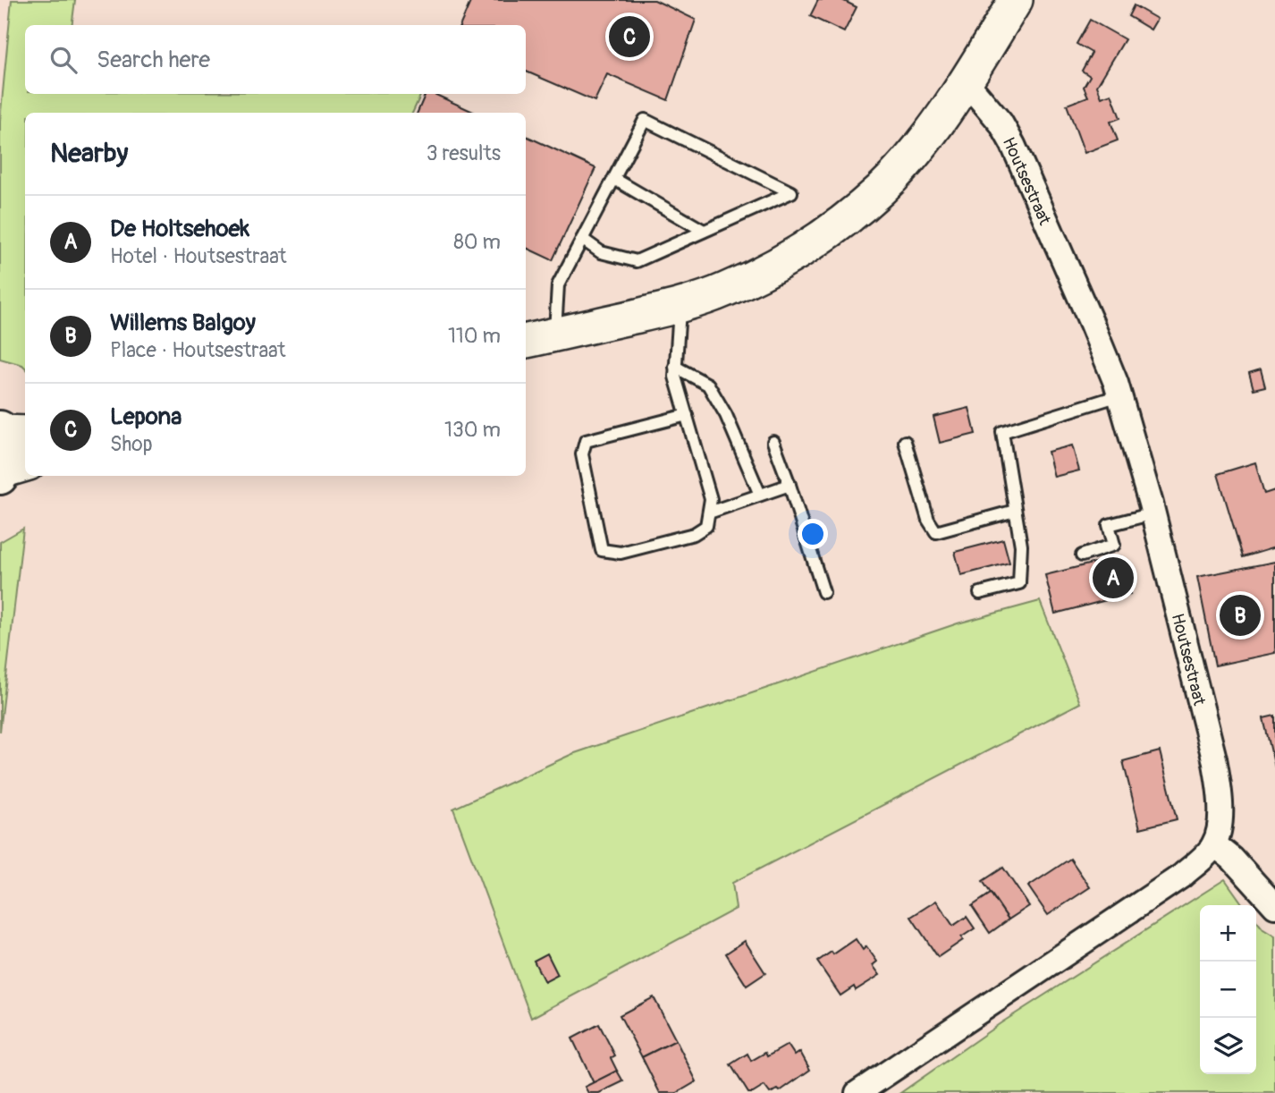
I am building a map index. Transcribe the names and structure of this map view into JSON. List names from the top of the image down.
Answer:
{
  "streets": {
    "street": ["Houtsestraat"]
  },
  "page": {
    "pins": ["C", "A", "B"],
    "search": "Search here",
    "heading": ["Nearby", "3 results"],
    "list": [
      {
        "mark": "A",
        "name": "De Holtsehoek",
        "note": "Hotel · Houtsestraat",
        "value": "80 m"
      },
      {
        "mark": "B",
        "name": "Willems Balgoy",
        "note": "Place · Houtsestraat",
        "value": "110 m"
      },
      {
        "mark": "C",
        "name": "Lepona",
        "note": "Shop",
        "value": "130 m"
      }
    ],
    "map_buttons": ["+", "−"]
  }
}
